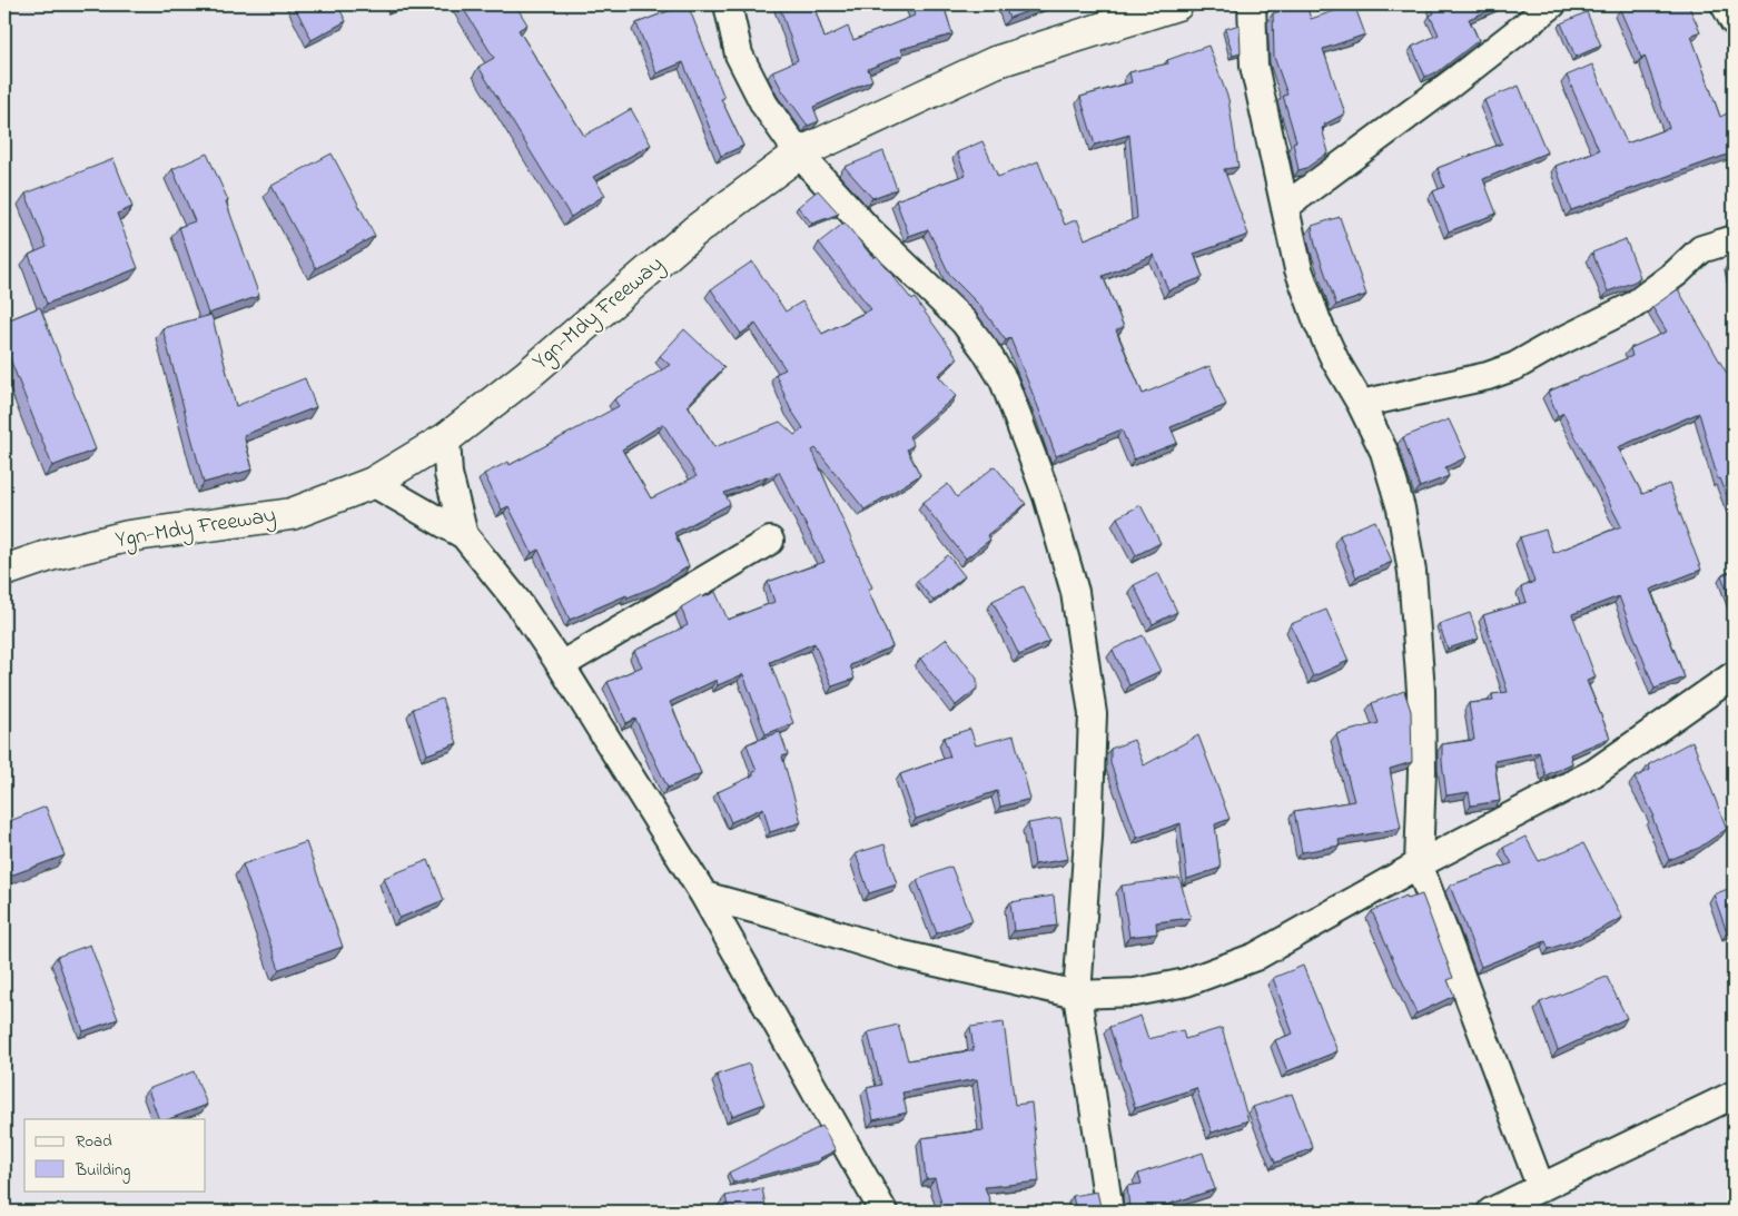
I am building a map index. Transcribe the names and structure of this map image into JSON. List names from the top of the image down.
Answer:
{
  "streets": {
    "main road": ["Ygn-Mdy Freeway"]
  },
  "legend": ["Road", "Building"]
}
